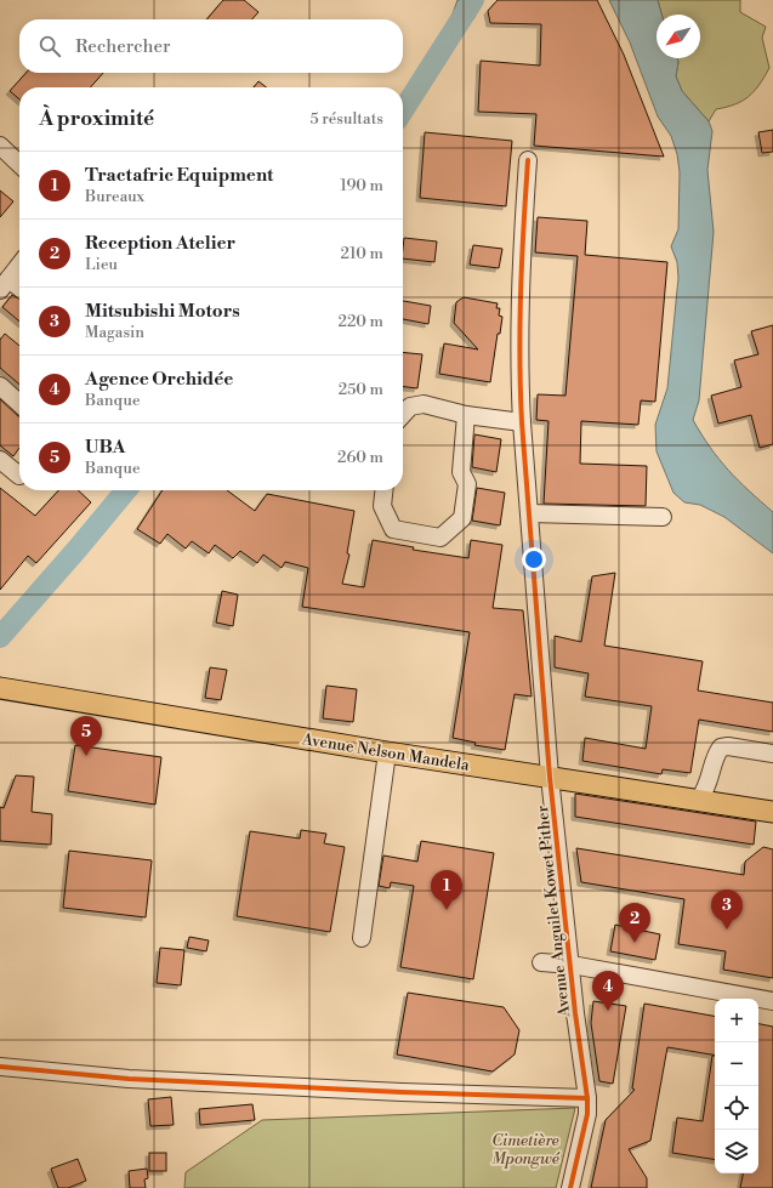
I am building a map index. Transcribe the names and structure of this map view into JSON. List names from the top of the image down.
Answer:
{
  "streets": {
    "main road": ["Avenue Nelson Mandela"],
    "street": ["Avenue Anguilet Kowet Pither"]
  },
  "crossings": [
    ["Avenue Nelson Mandela", "Avenue Anguilet Kowet Pither"]
  ],
  "parks": ["Cimetière Mpongwé"],
  "north": "bottom left",
  "page": {
    "search": "Rechercher",
    "heading": ["À proximité", "5 résultats"],
    "list": [
      {
        "mark": "1",
        "name": "Tractafric Equipment",
        "note": "Bureaux",
        "value": "190 m"
      },
      {
        "mark": "2",
        "name": "Reception Atelier",
        "note": "Lieu",
        "value": "210 m"
      },
      {
        "mark": "3",
        "name": "Mitsubishi Motors",
        "note": "Magasin",
        "value": "220 m"
      },
      {
        "mark": "4",
        "name": "Agence Orchidée",
        "note": "Banque",
        "value": "250 m"
      },
      {
        "mark": "5",
        "name": "UBA",
        "note": "Banque",
        "value": "260 m"
      }
    ],
    "pins": [
      "5",
      "1",
      "3",
      "2",
      "4"
    ],
    "map_buttons": ["+", "−"]
  }
}
